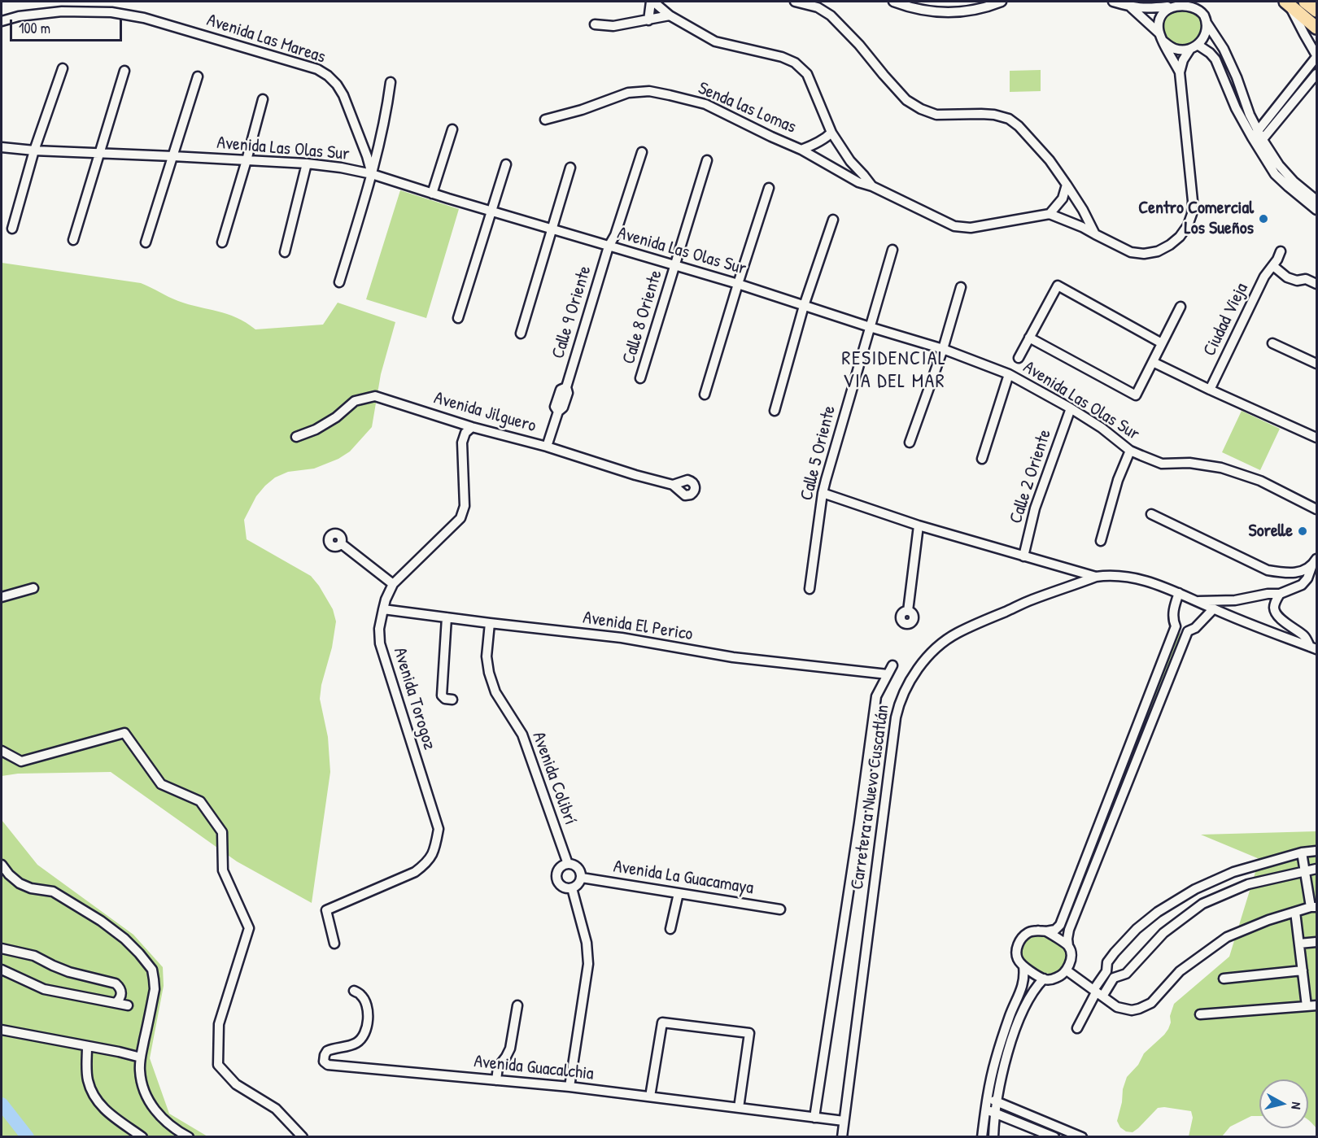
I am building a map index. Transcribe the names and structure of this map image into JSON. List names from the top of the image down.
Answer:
{
  "streets": {
    "street": [
      "Avenida Las Mareas",
      "Senda las Lomas",
      "Avenida Las Olas Sur",
      "Calle 9 Oriente",
      "Calle 8 Oriente",
      "Ciudad Vieja",
      "Avenida Jilguero",
      "Calle 5 Oriente",
      "Calle 2 Oriente",
      "Avenida El Perico",
      "Avenida Torogoz",
      "Avenida Colibrí",
      "Carretera a Nuevo Cuscatlán",
      "Avenida La Guacamaya",
      "Avenida Guacalchia"
    ]
  },
  "crossings": [
    ["Avenida Las Mareas", "Avenida Las Olas Sur"],
    ["Avenida Las Olas Sur", "Calle 9 Oriente"],
    ["Avenida Las Olas Sur", "Calle 8 Oriente"],
    ["Avenida Las Olas Sur", "Calle 5 Oriente"],
    ["Avenida Las Olas Sur", "Calle 2 Oriente"],
    ["Calle 9 Oriente", "Avenida Jilguero"],
    ["Avenida Jilguero", "Avenida Torogoz"],
    ["Avenida El Perico", "Avenida Torogoz"],
    ["Avenida El Perico", "Avenida Colibrí"],
    ["Avenida Colibrí", "Avenida La Guacamaya"],
    ["Carretera a Nuevo Cuscatlán", "Avenida Guacalchia"]
  ],
  "districts": ["RESIDENCIAL VIA DEL MAR"],
  "places": ["Centro Comercial Los Sueños", "Sorelle"],
  "scale_bar": "100 m",
  "north": "right"
}
